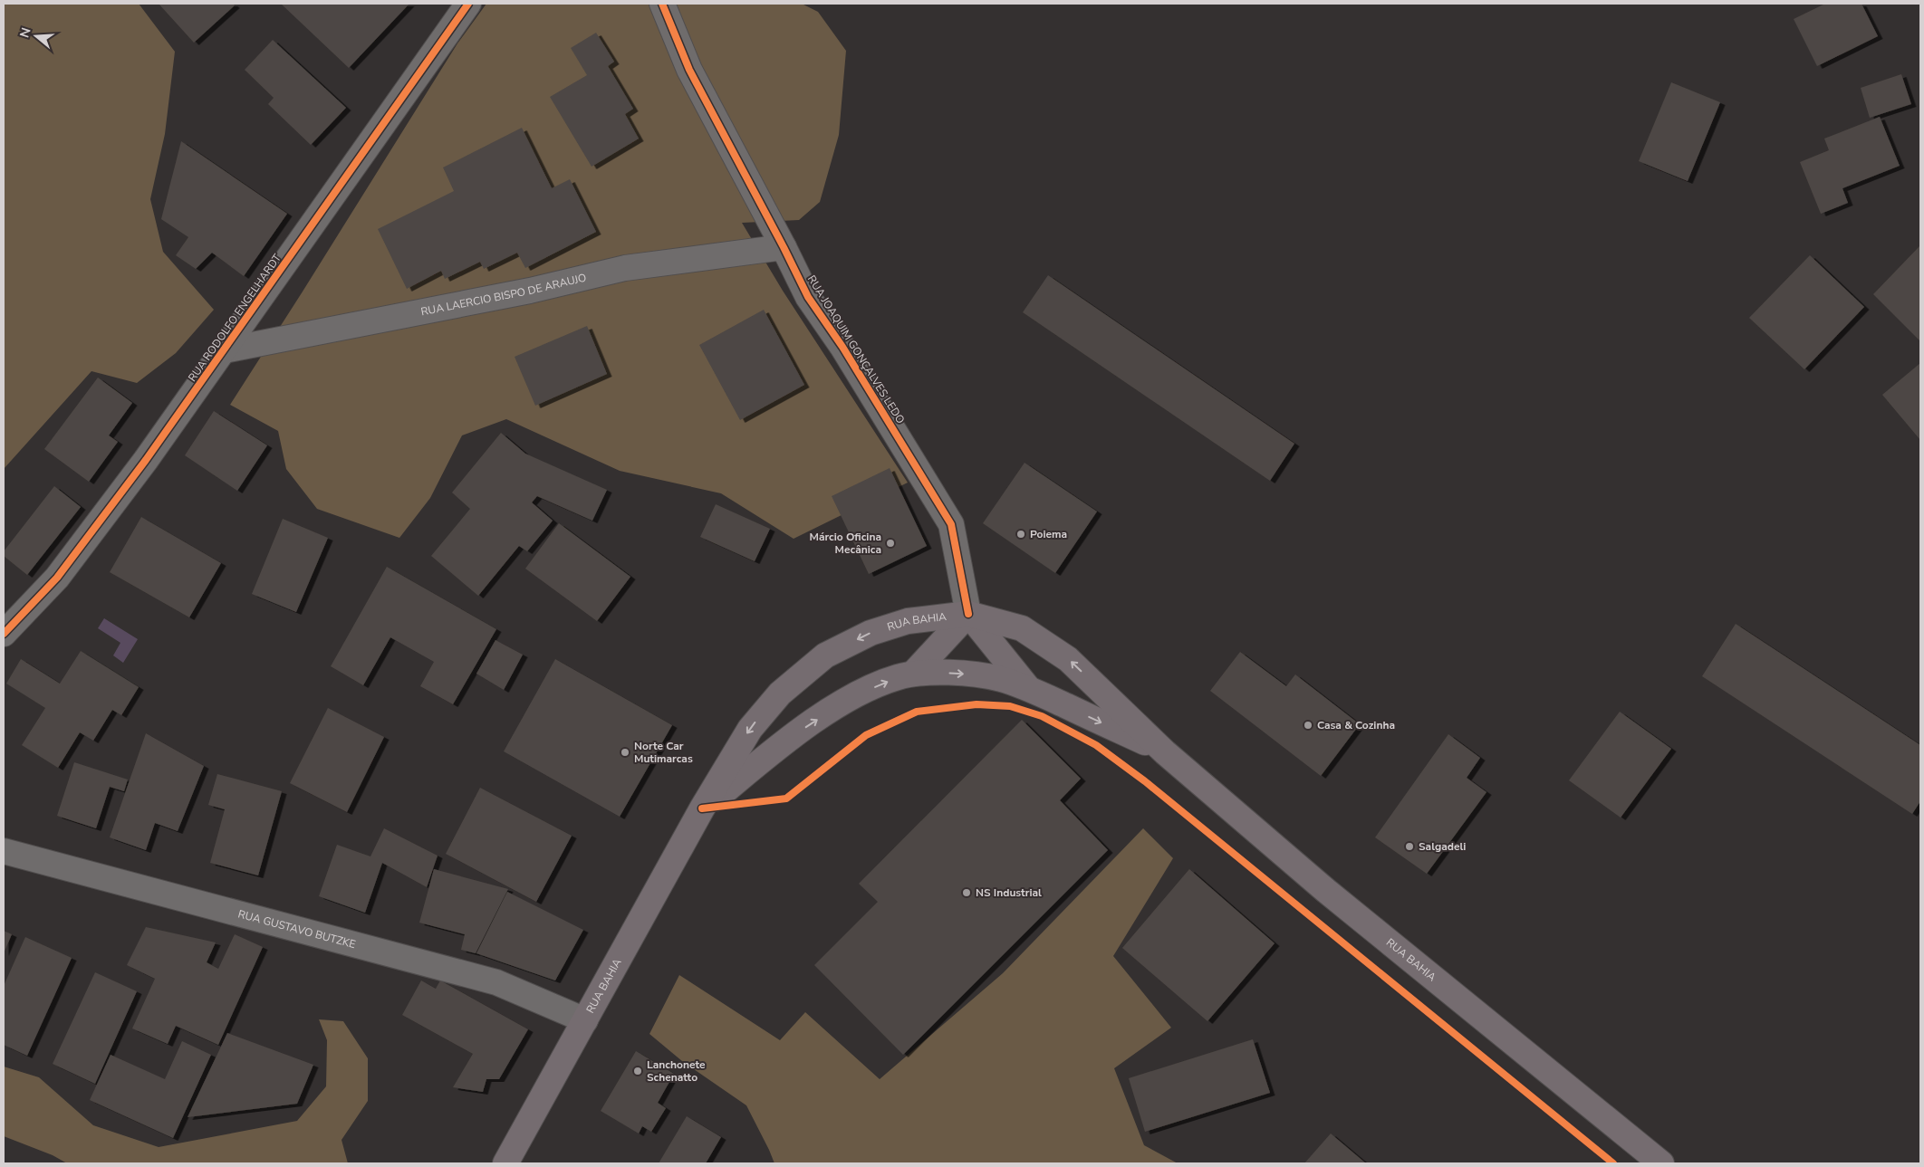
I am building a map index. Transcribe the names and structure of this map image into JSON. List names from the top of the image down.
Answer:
{
  "streets": {
    "main road": ["RUA BAHIA"],
    "street": [
      "RUA LAERCIO BISPO DE ARAUJO",
      "RUA RODOLFO ENGELHARDT",
      "RUA JOAQUIM GONÇALVES LEDO",
      "RUA GUSTAVO BUTZKE"
    ]
  },
  "crossings": [
    ["RUA LAERCIO BISPO DE ARAUJO", "RUA RODOLFO ENGELHARDT"],
    ["RUA LAERCIO BISPO DE ARAUJO", "RUA JOAQUIM GONÇALVES LEDO"],
    ["RUA JOAQUIM GONÇALVES LEDO", "RUA BAHIA"],
    ["RUA BAHIA", "RUA GUSTAVO BUTZKE"]
  ],
  "places": [
    "Poiema",
    "Márcio Oficina Mecânica",
    "Casa & Cozinha",
    "Norte Car Mutimarcas",
    "Salgadeli",
    "NS Industrial",
    "Lanchonete Schenatto"
  ],
  "north": "left"
}
